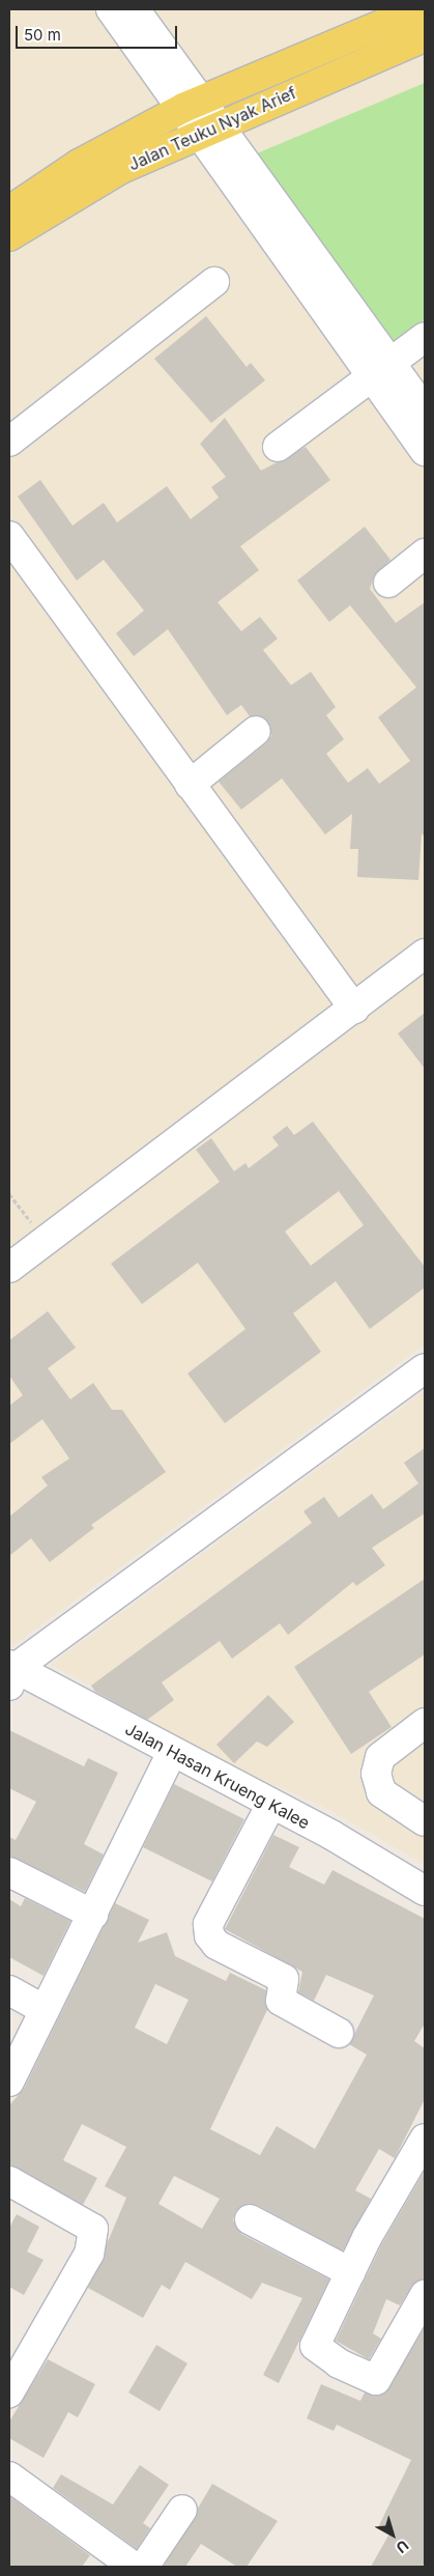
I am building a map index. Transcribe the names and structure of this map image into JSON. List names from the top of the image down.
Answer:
{
  "streets": {
    "main road": ["Jalan Teuku Nyak Arief"],
    "street": ["Jalan Hasan Krueng Kalee"]
  },
  "scale_bar": "50 m",
  "north": "bottom right"
}
